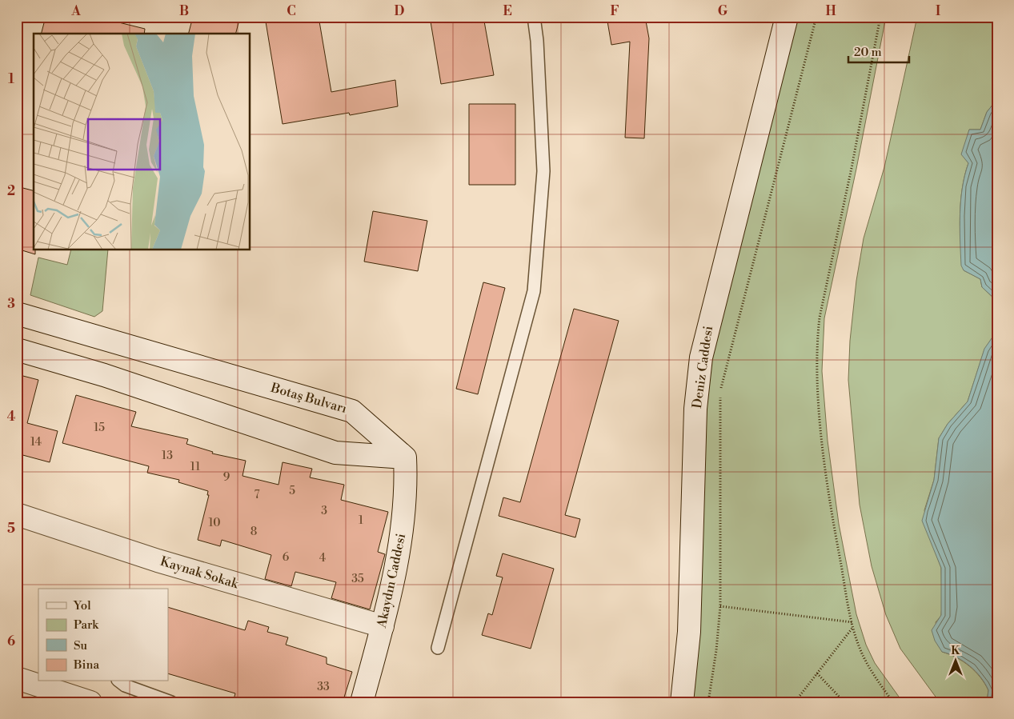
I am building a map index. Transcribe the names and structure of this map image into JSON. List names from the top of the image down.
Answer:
{
  "streets": {
    "street": [
      "Deniz Caddesi",
      "Botaş Bulvarı",
      "Kaynak Sokak",
      "Akaydın Caddesi"
    ]
  },
  "crossings": [
    ["Botaş Bulvarı", "Akaydın Caddesi"],
    ["Kaynak Sokak", "Akaydın Caddesi"]
  ],
  "house_numbers": [
    "15",
    "14",
    "13",
    "11",
    "9",
    "5",
    "7",
    "3",
    "1",
    "10",
    "8",
    "6",
    "4",
    "35",
    "33"
  ],
  "legend": [
    "Yol",
    "Park",
    "Su",
    "Bina"
  ],
  "scale_bar": "20 m",
  "north": "top",
  "grid": {
    "columns": [
      "A",
      "B",
      "C",
      "D",
      "E",
      "F",
      "G",
      "H",
      "I"
    ],
    "rows": [
      "1",
      "2",
      "3",
      "4",
      "5",
      "6"
    ]
  }
}
